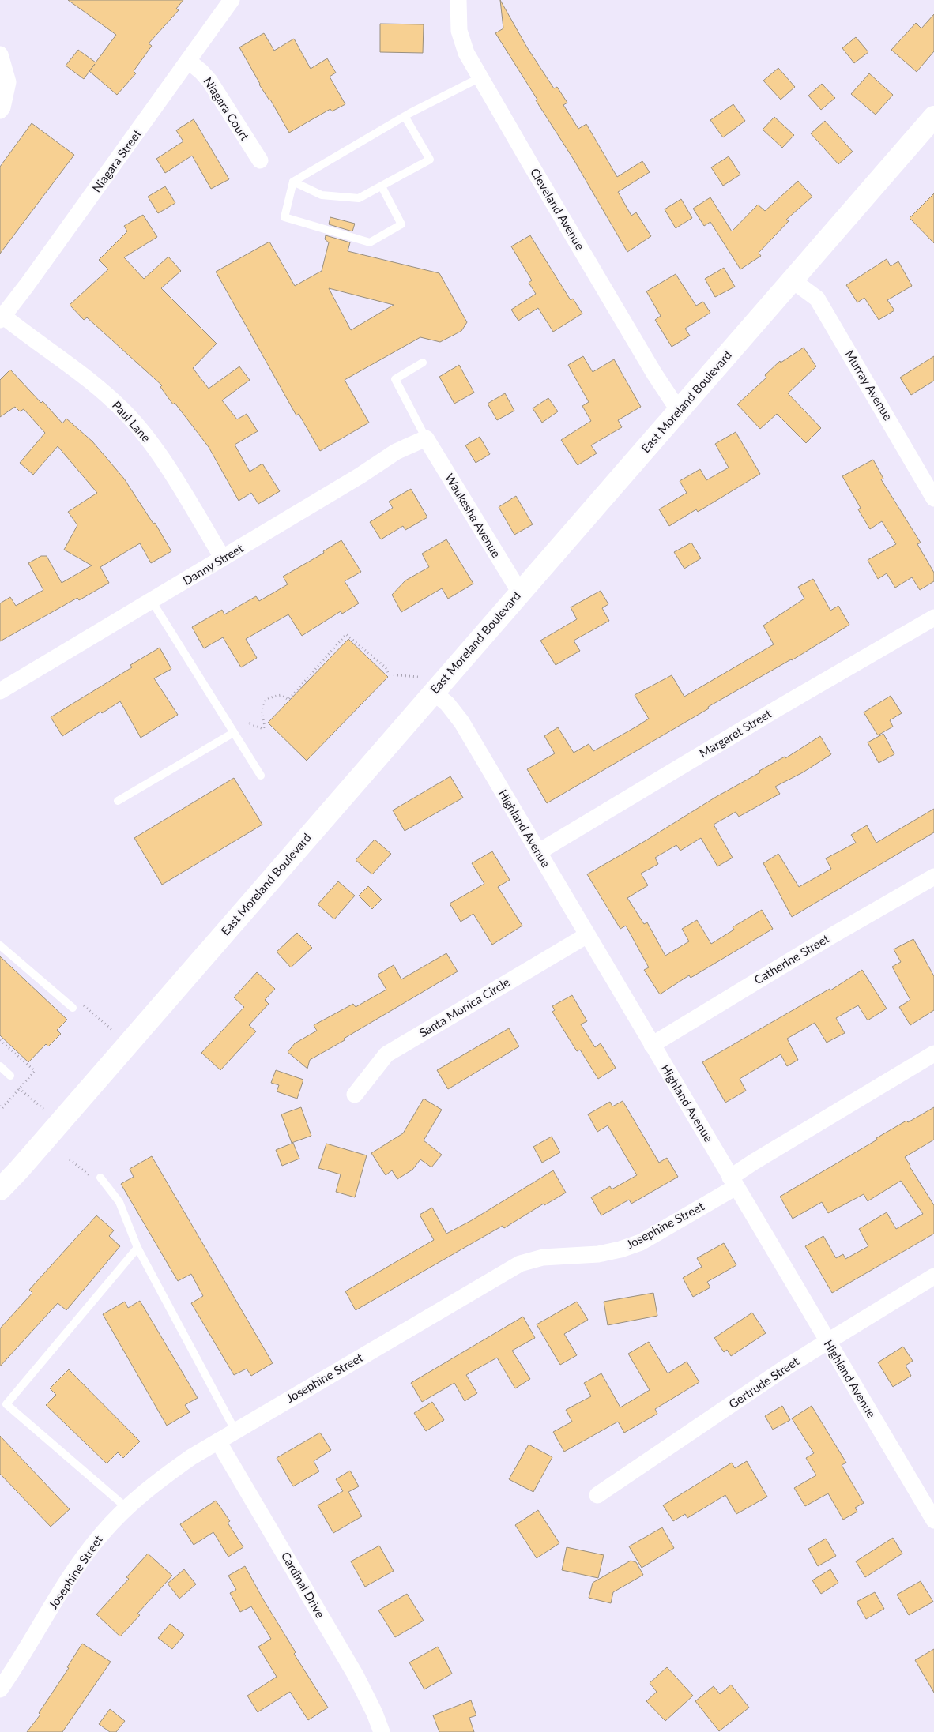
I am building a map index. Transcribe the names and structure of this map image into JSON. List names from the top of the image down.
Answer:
{
  "streets": {
    "main road": ["East Moreland Boulevard"],
    "street": [
      "Niagara Court",
      "Niagara Street",
      "Cleveland Avenue",
      "Murray Avenue",
      "Paul Lane",
      "Waukesha Avenue",
      "Danny Street",
      "Margaret Street",
      "Highland Avenue",
      "Catherine Street",
      "Santa Monica Circle",
      "Josephine Street",
      "Gertrude Street",
      "Cardinal Drive"
    ]
  },
  "crossings": [
    ["Niagara Court", "Niagara Street"],
    ["Niagara Street", "Paul Lane"],
    ["Cleveland Avenue", "East Moreland Boulevard"],
    ["Murray Avenue", "East Moreland Boulevard"],
    ["East Moreland Boulevard", "Waukesha Avenue"],
    ["East Moreland Boulevard", "Highland Avenue"],
    ["Paul Lane", "Danny Street"],
    ["Waukesha Avenue", "Danny Street"],
    ["Margaret Street", "Highland Avenue"],
    ["Highland Avenue", "Catherine Street"],
    ["Highland Avenue", "Santa Monica Circle"],
    ["Highland Avenue", "Josephine Street"],
    ["Highland Avenue", "Gertrude Street"],
    ["Josephine Street", "Cardinal Drive"]
  ]
}
